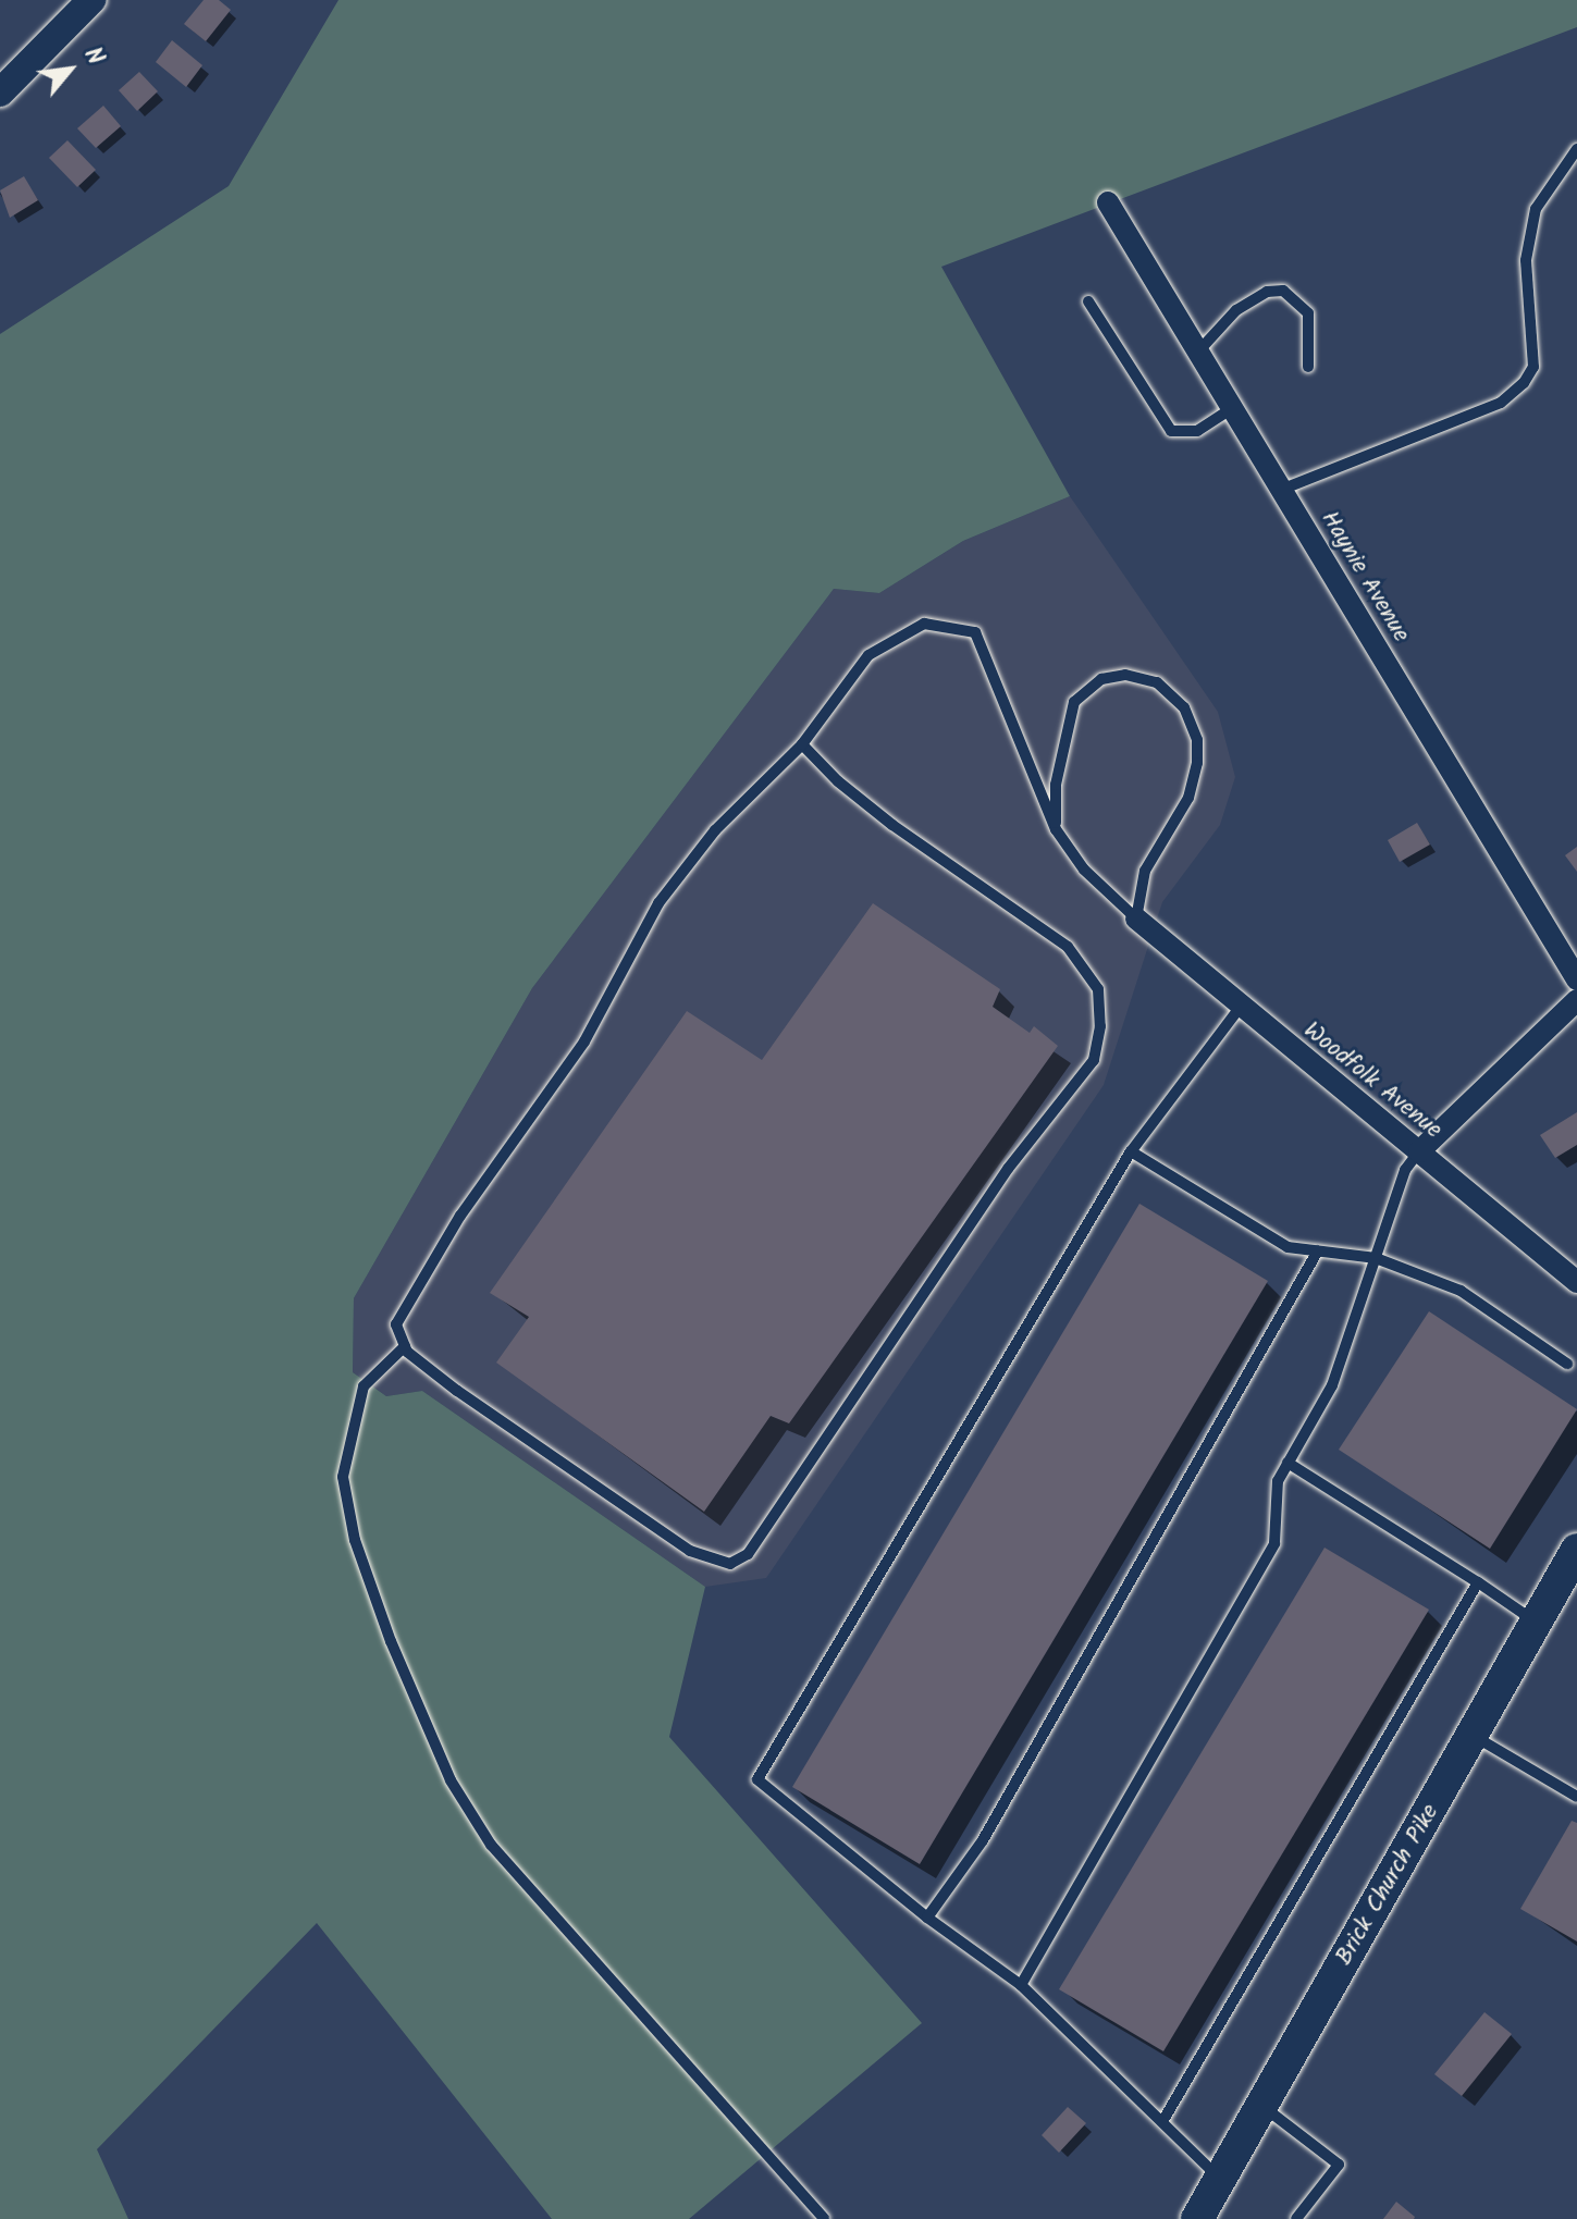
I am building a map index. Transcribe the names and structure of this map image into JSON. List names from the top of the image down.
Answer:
{
  "streets": {
    "main road": ["Brick Church Pike"],
    "street": ["Haynie Avenue", "Woodfolk Avenue"]
  },
  "north": "top right"
}
